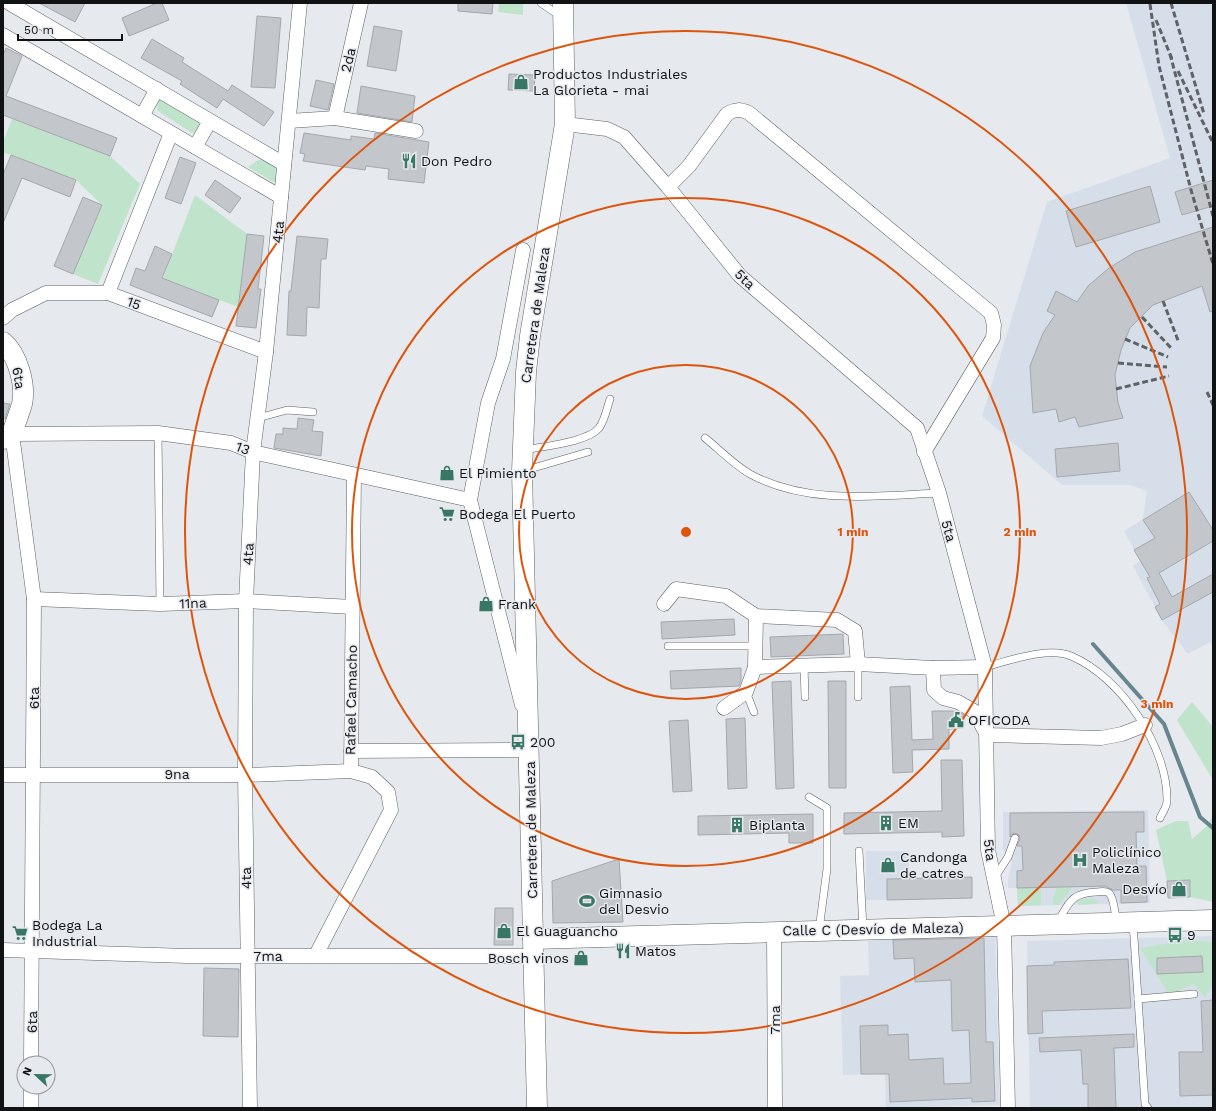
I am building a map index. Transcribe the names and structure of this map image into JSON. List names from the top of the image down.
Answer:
{
  "streets": {
    "main road": ["Carretera de Maleza", "6ta", "Calle C (Desvío de Maleza)"],
    "street": [
      "2da",
      "4ta",
      "5ta",
      "15",
      "13",
      "11na",
      "Rafael Camacho",
      "9na",
      "7ma"
    ]
  },
  "crossings": [
    ["4ta", "15"],
    ["4ta", "13"],
    ["4ta", "11na"],
    ["4ta", "9na"],
    ["4ta", "7ma"],
    ["5ta", "Carretera de Maleza"],
    ["5ta", "Calle C (Desvío de Maleza)"],
    ["Carretera de Maleza", "Calle C (Desvío de Maleza)"],
    ["Carretera de Maleza", "7ma"],
    ["6ta", "13"],
    ["6ta", "11na"],
    ["6ta", "9na"],
    ["6ta", "7ma"],
    ["13", "Rafael Camacho"],
    ["11na", "Rafael Camacho"],
    ["Rafael Camacho", "9na"],
    ["Rafael Camacho", "7ma"],
    ["Calle C (Desvío de Maleza)", "7ma"]
  ],
  "places": {
    "shop": [
      "Productos Industriales La Glorieta - mai",
      "El Pimiento",
      "Frank",
      "Candonga de catres",
      "Desvío",
      "El Guaguancho",
      "Bosch vinos"
    ],
    "restaurant": ["Don Pedro", "Matos"],
    "supermarket": ["Bodega El Puerto", "Bodega La Industrial"],
    "public building": ["OFICODA"],
    "bus stop": ["200", "9"],
    "building": ["EM", "Biplanta"],
    "hospital": ["Policlínico Maleza"],
    "sports": ["Gimnasio del Desvio"]
  },
  "scale_bar": "50 m",
  "north": "left",
  "rings": ["1 min", "2 min", "3 min"]
}
